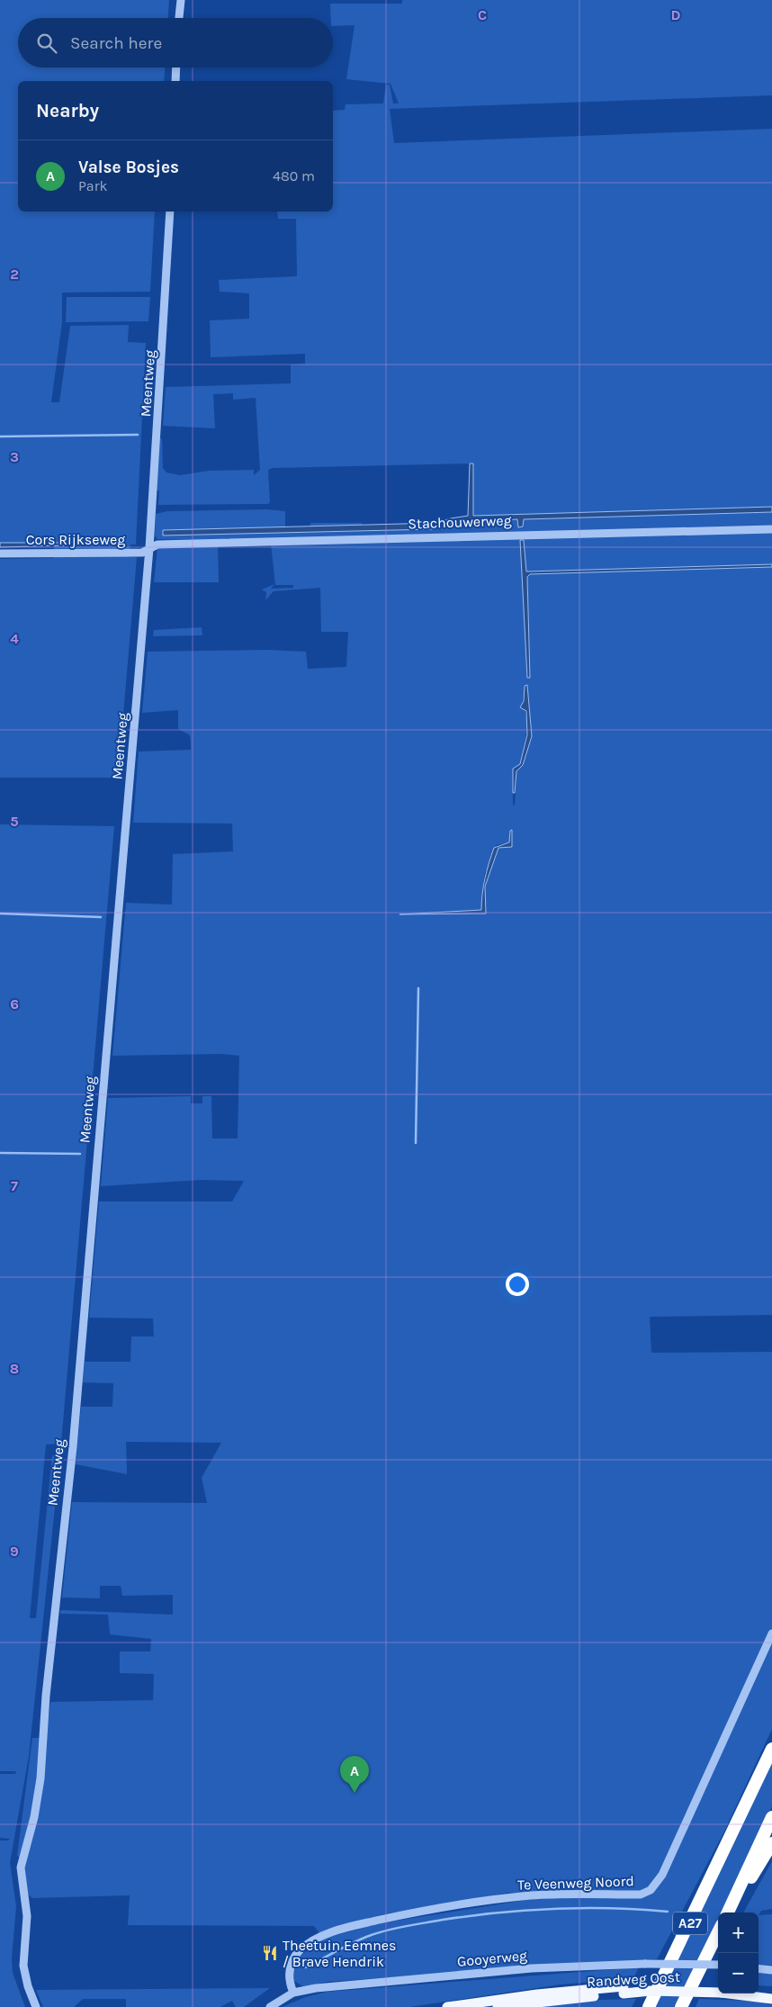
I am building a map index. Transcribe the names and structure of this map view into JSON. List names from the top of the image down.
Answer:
{
  "streets": {
    "highway": ["A27"],
    "main road": ["Randweg Oost"],
    "street": [
      "Meentweg",
      "Stachouwerweg",
      "Cors Rijkseweg",
      "Te Veenweg Noord",
      "Gooyerweg"
    ]
  },
  "crossings": [
    ["Meentweg", "Stachouwerweg"],
    ["Meentweg", "Cors Rijkseweg"],
    ["Stachouwerweg", "Cors Rijkseweg"],
    ["Te Veenweg Noord", "Gooyerweg"]
  ],
  "places": {
    "restaurant": ["Theetuin Eemnes / Brave Hendrik"]
  },
  "page": {
    "search": "Search here",
    "heading": "Nearby",
    "list": [
      {
        "mark": "A",
        "name": "Valse Bosjes",
        "note": "Park",
        "value": "480 m"
      }
    ],
    "pins": "A",
    "map_buttons": ["+", "−"]
  },
  "grid": {
    "columns": ["C", "D"],
    "rows": [
      "2",
      "3",
      "4",
      "5",
      "6",
      "7",
      "8",
      "9"
    ]
  }
}
